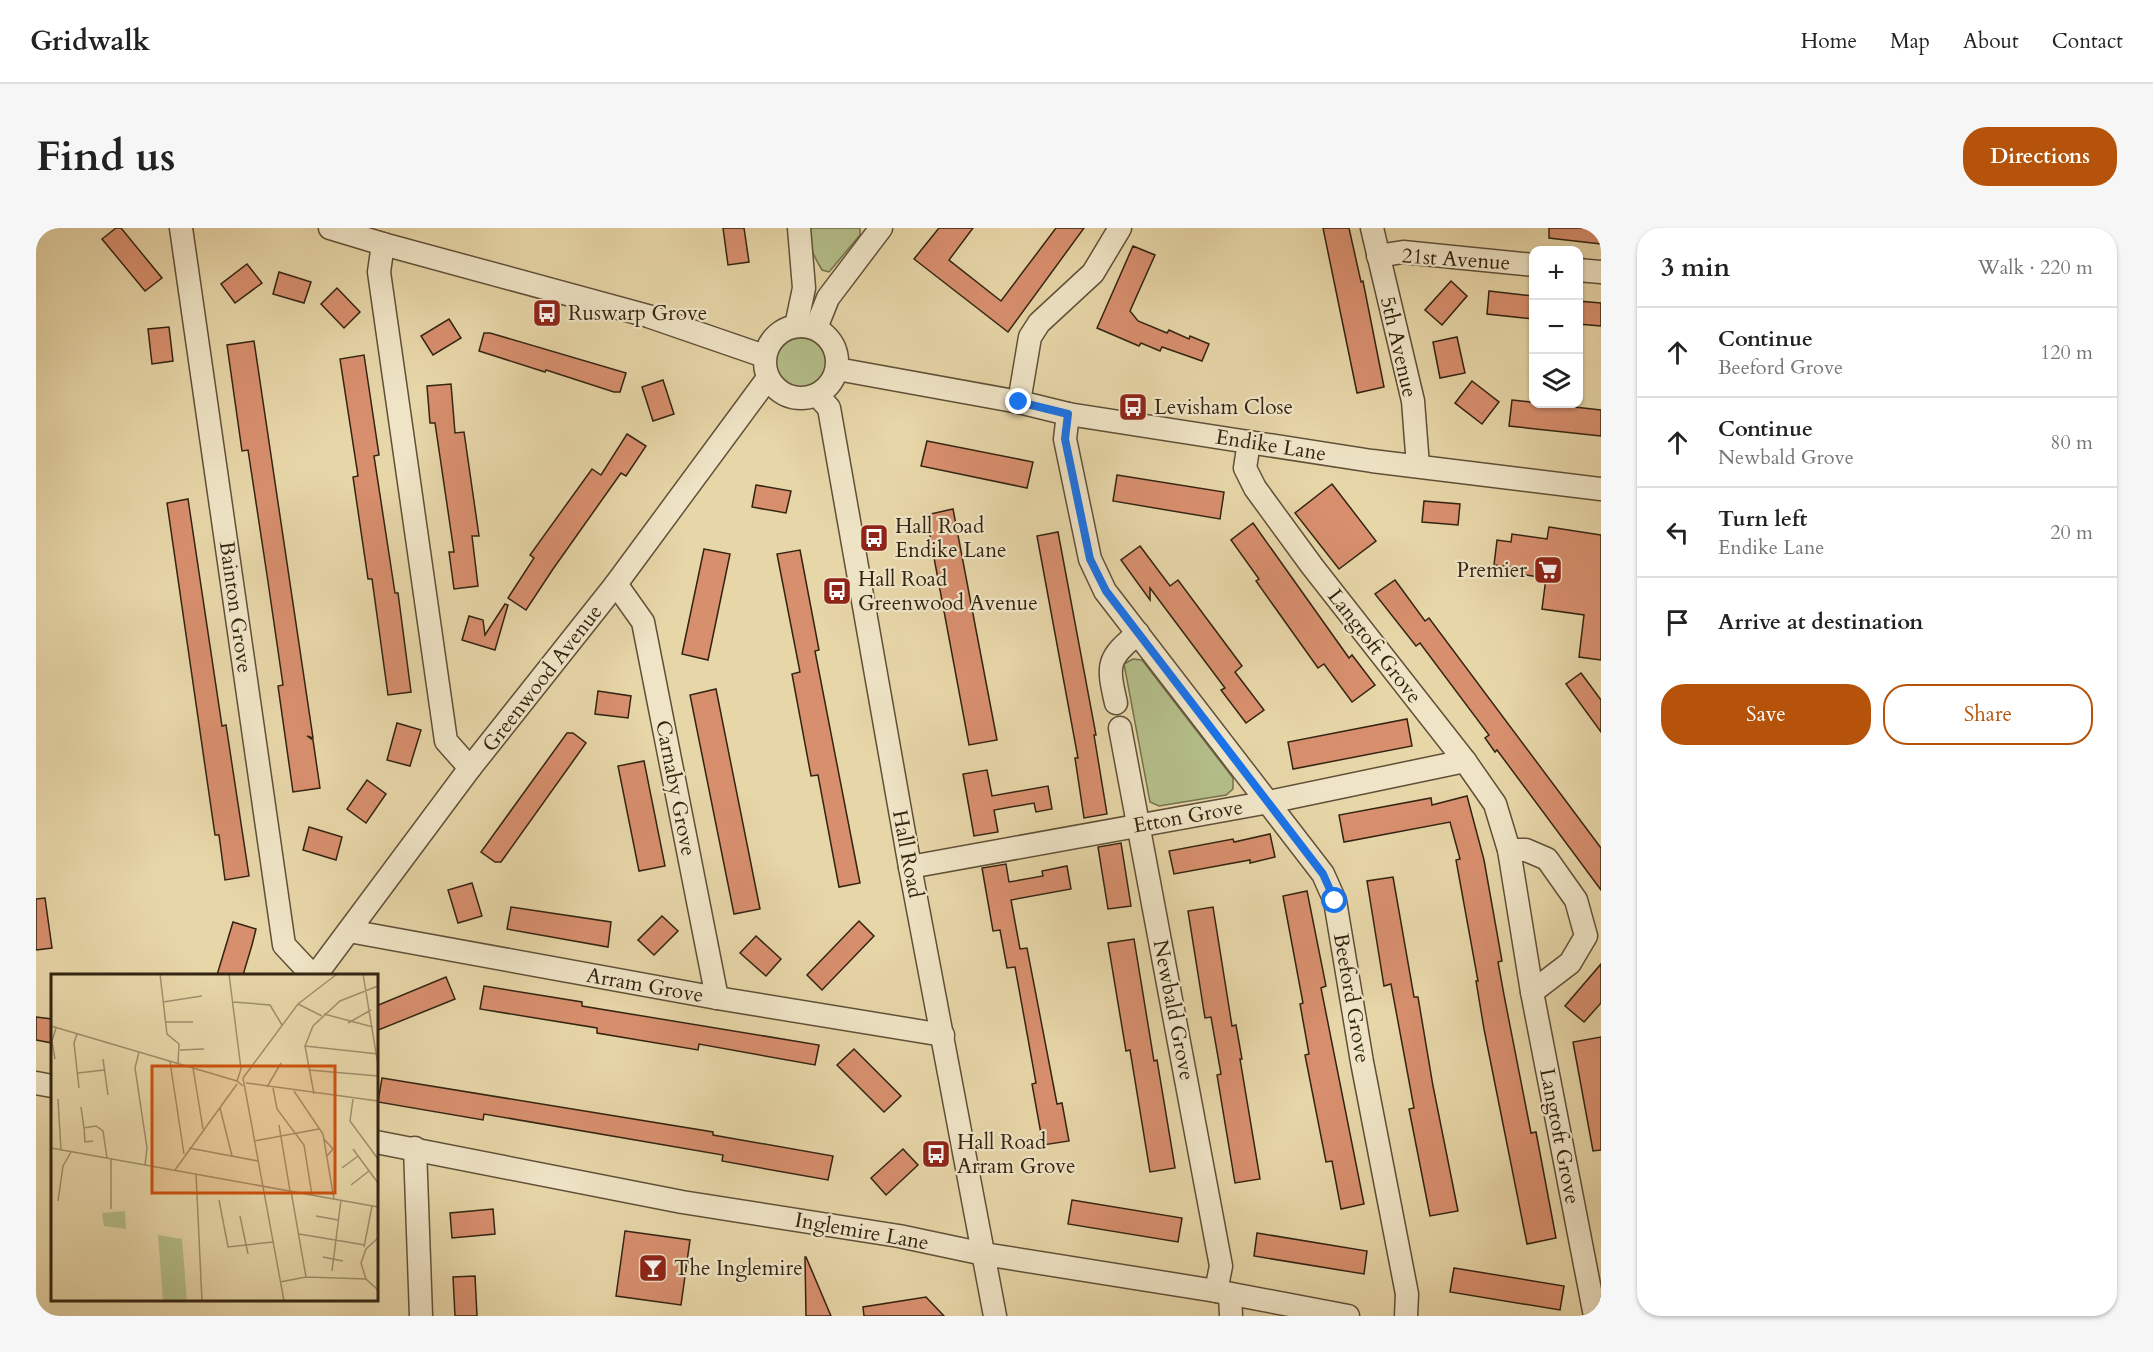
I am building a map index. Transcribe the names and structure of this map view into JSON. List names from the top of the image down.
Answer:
{
  "streets": {
    "street": [
      "21st Avenue",
      "5th Avenue",
      "Endike Lane",
      "Bainton Grove",
      "Langtoft Grove",
      "Greenwood Avenue",
      "Carnaby Grove",
      "Etton Grove",
      "Hall Road",
      "Arram Grove",
      "Beeford Grove",
      "Newbald Grove",
      "Inglemire Lane"
    ]
  },
  "crossings": [
    ["21st Avenue", "5th Avenue"],
    ["5th Avenue", "Endike Lane"],
    ["Endike Lane", "Langtoft Grove"],
    ["Endike Lane", "Greenwood Avenue"],
    ["Endike Lane", "Hall Road"],
    ["Langtoft Grove", "Etton Grove"],
    ["Greenwood Avenue", "Carnaby Grove"],
    ["Greenwood Avenue", "Hall Road"],
    ["Greenwood Avenue", "Arram Grove"],
    ["Carnaby Grove", "Arram Grove"],
    ["Etton Grove", "Hall Road"],
    ["Etton Grove", "Beeford Grove"],
    ["Etton Grove", "Newbald Grove"],
    ["Hall Road", "Arram Grove"],
    ["Hall Road", "Inglemire Lane"],
    ["Newbald Grove", "Inglemire Lane"]
  ],
  "places": {
    "bus stop": [
      "Ruswarp Grove",
      "Levisham Close",
      "Hall Road Endike Lane",
      "Hall Road Greenwood Avenue",
      "Hall Road Arram Grove"
    ],
    "supermarket": ["Premier"],
    "bar": ["The Inglemire"]
  },
  "page": {
    "header": "Gridwalk",
    "nav": [
      "Home",
      "Map",
      "About",
      "Contact"
    ],
    "buttons": [
      "Directions",
      ["Save", "Share"]
    ],
    "title": "Find us",
    "heading": ["3 min", "Walk · 220 m"],
    "map_buttons": ["+", "−"],
    "list": [
      ["Continue", "Beeford Grove", "120 m"],
      ["Continue", "Newbald Grove", "80 m"],
      ["Turn left", "Endike Lane", "20 m"],
      "Arrive at destination"
    ]
  }
}
